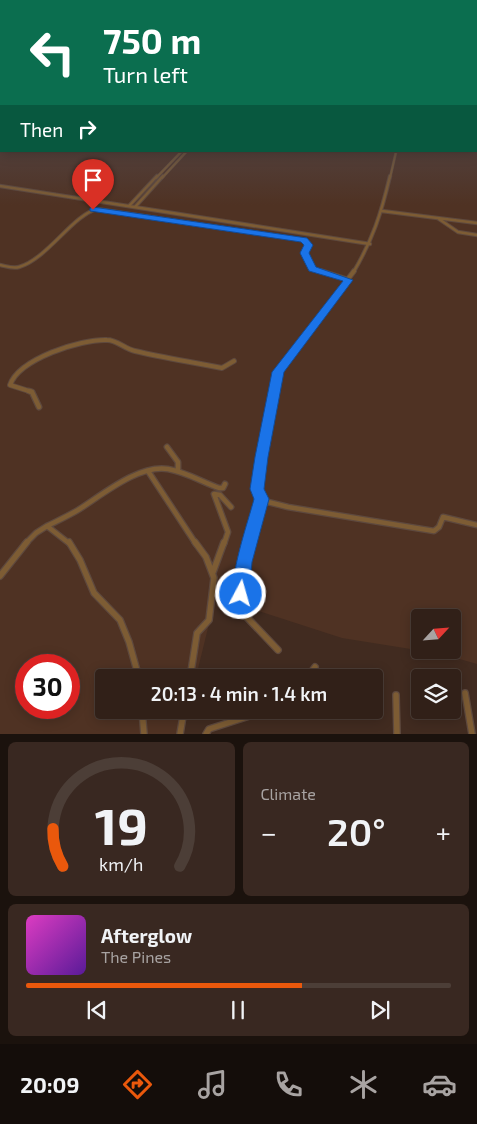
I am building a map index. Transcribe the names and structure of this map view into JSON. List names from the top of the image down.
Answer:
{
  "north": "top right",
  "page": {
    "turn": ["750 m", "Turn left"],
    "then": "Then",
    "limit": "30",
    "trip": "20:13 · 4 min · 1.4 km",
    "tile": "Climate",
    "heat": ["−", "20°", "+"],
    "song": ["Afterglow", "The Pines"],
    "tabs": "20:09",
    "gauge": ["19", "km/h"]
  }
}
